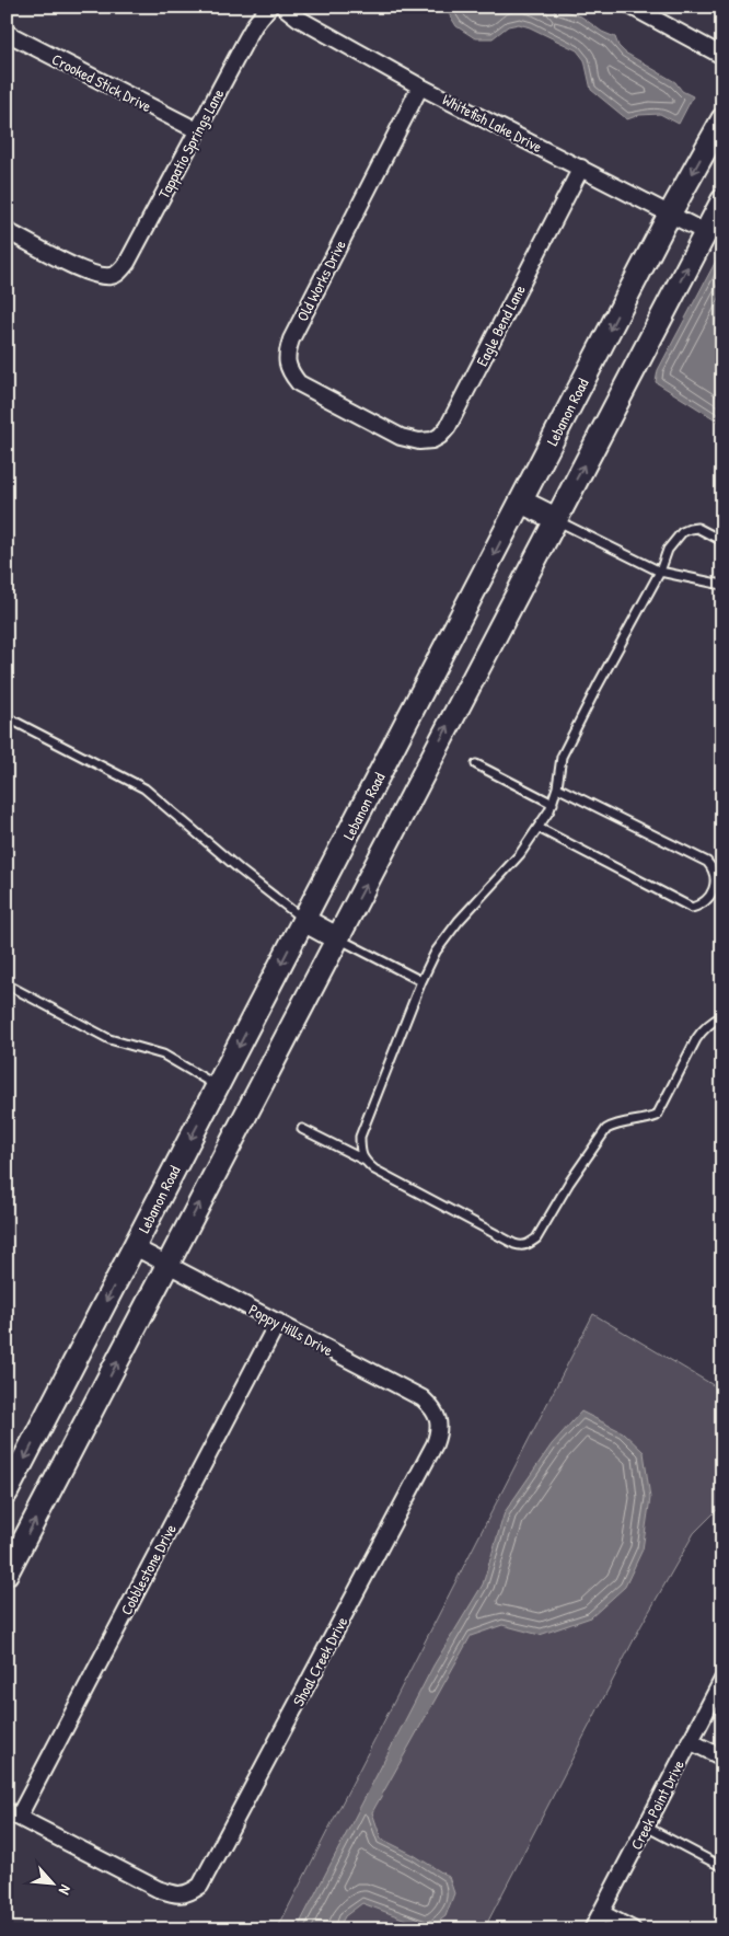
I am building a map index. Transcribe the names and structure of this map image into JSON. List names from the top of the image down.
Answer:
{
  "streets": {
    "main road": ["Lebanon Road"],
    "street": [
      "Crooked Stick Drive",
      "Whitefish Lake Drive",
      "Tappatio Springs Lane",
      "Old Works Drive",
      "Eagle Bend Lane",
      "Poppy Hills Drive",
      "Cobblestone Drive",
      "Shoal Creek Drive",
      "Creek Point Drive"
    ]
  },
  "crossings": [
    ["Crooked Stick Drive", "Tappatio Springs Lane"],
    ["Whitefish Lake Drive", "Old Works Drive"],
    ["Whitefish Lake Drive", "Eagle Bend Lane"],
    ["Whitefish Lake Drive", "Lebanon Road"],
    ["Old Works Drive", "Eagle Bend Lane"],
    ["Lebanon Road", "Poppy Hills Drive"],
    ["Poppy Hills Drive", "Cobblestone Drive"],
    ["Poppy Hills Drive", "Shoal Creek Drive"],
    ["Cobblestone Drive", "Shoal Creek Drive"]
  ],
  "north": "bottom right"
}
